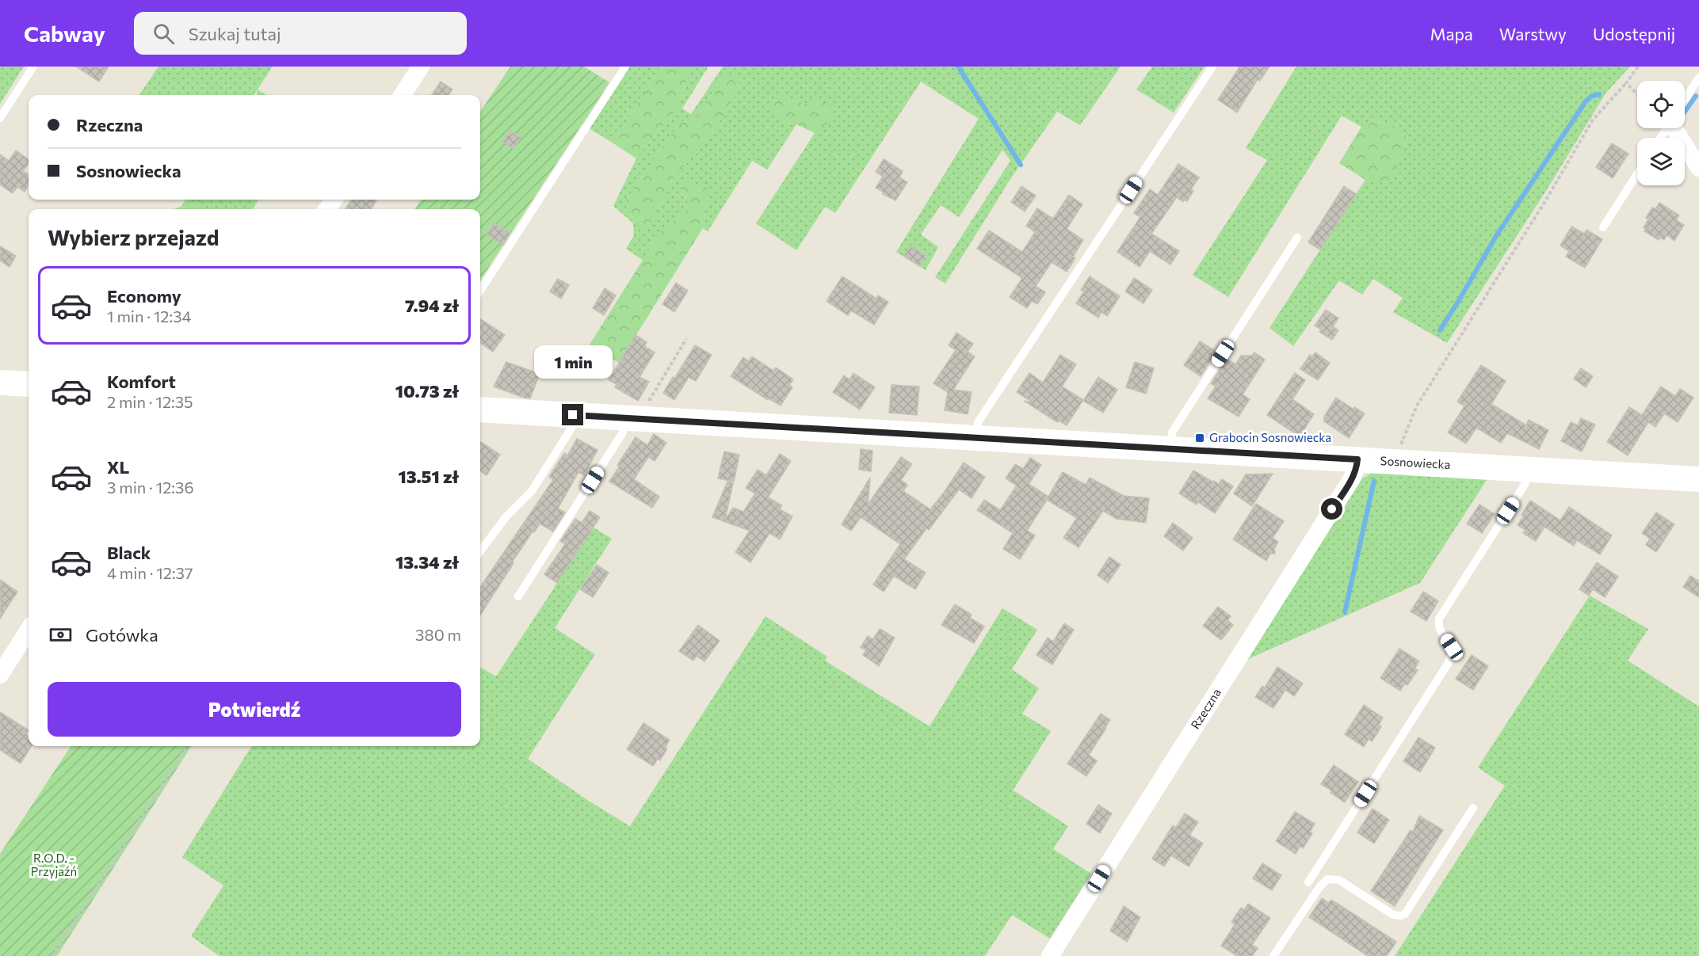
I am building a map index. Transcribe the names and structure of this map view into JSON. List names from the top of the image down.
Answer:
{
  "streets": {
    "street": ["Sosnowiecka", "Rzeczna"]
  },
  "crossings": [
    ["Sosnowiecka", "Rzeczna"]
  ],
  "parks": ["R.O.D. - Przyjaźń"],
  "places": {
    "transit": ["Grabocin Sosnowiecka"]
  },
  "page": {
    "header": "Cabway",
    "search": "Szukaj tutaj",
    "nav": ["Mapa", "Warstwy", "Udostępnij"],
    "banner": ["Rzeczna", "Sosnowiecka"],
    "heading": "Wybierz przejazd",
    "list": [
      {
        "name": "Economy",
        "note": "1 min · 12:34",
        "value": "7.94 zł"
      },
      {
        "name": "Komfort",
        "note": "2 min · 12:35",
        "value": "10.73 zł"
      },
      {
        "name": "XL",
        "note": "3 min · 12:36",
        "value": "13.51 zł"
      },
      {
        "name": "Black",
        "note": "4 min · 12:37",
        "value": "13.34 zł"
      }
    ],
    "bubble": "1 min",
    "pay": ["Gotówka", "380 m"],
    "buttons": "Potwierdź"
  }
}
